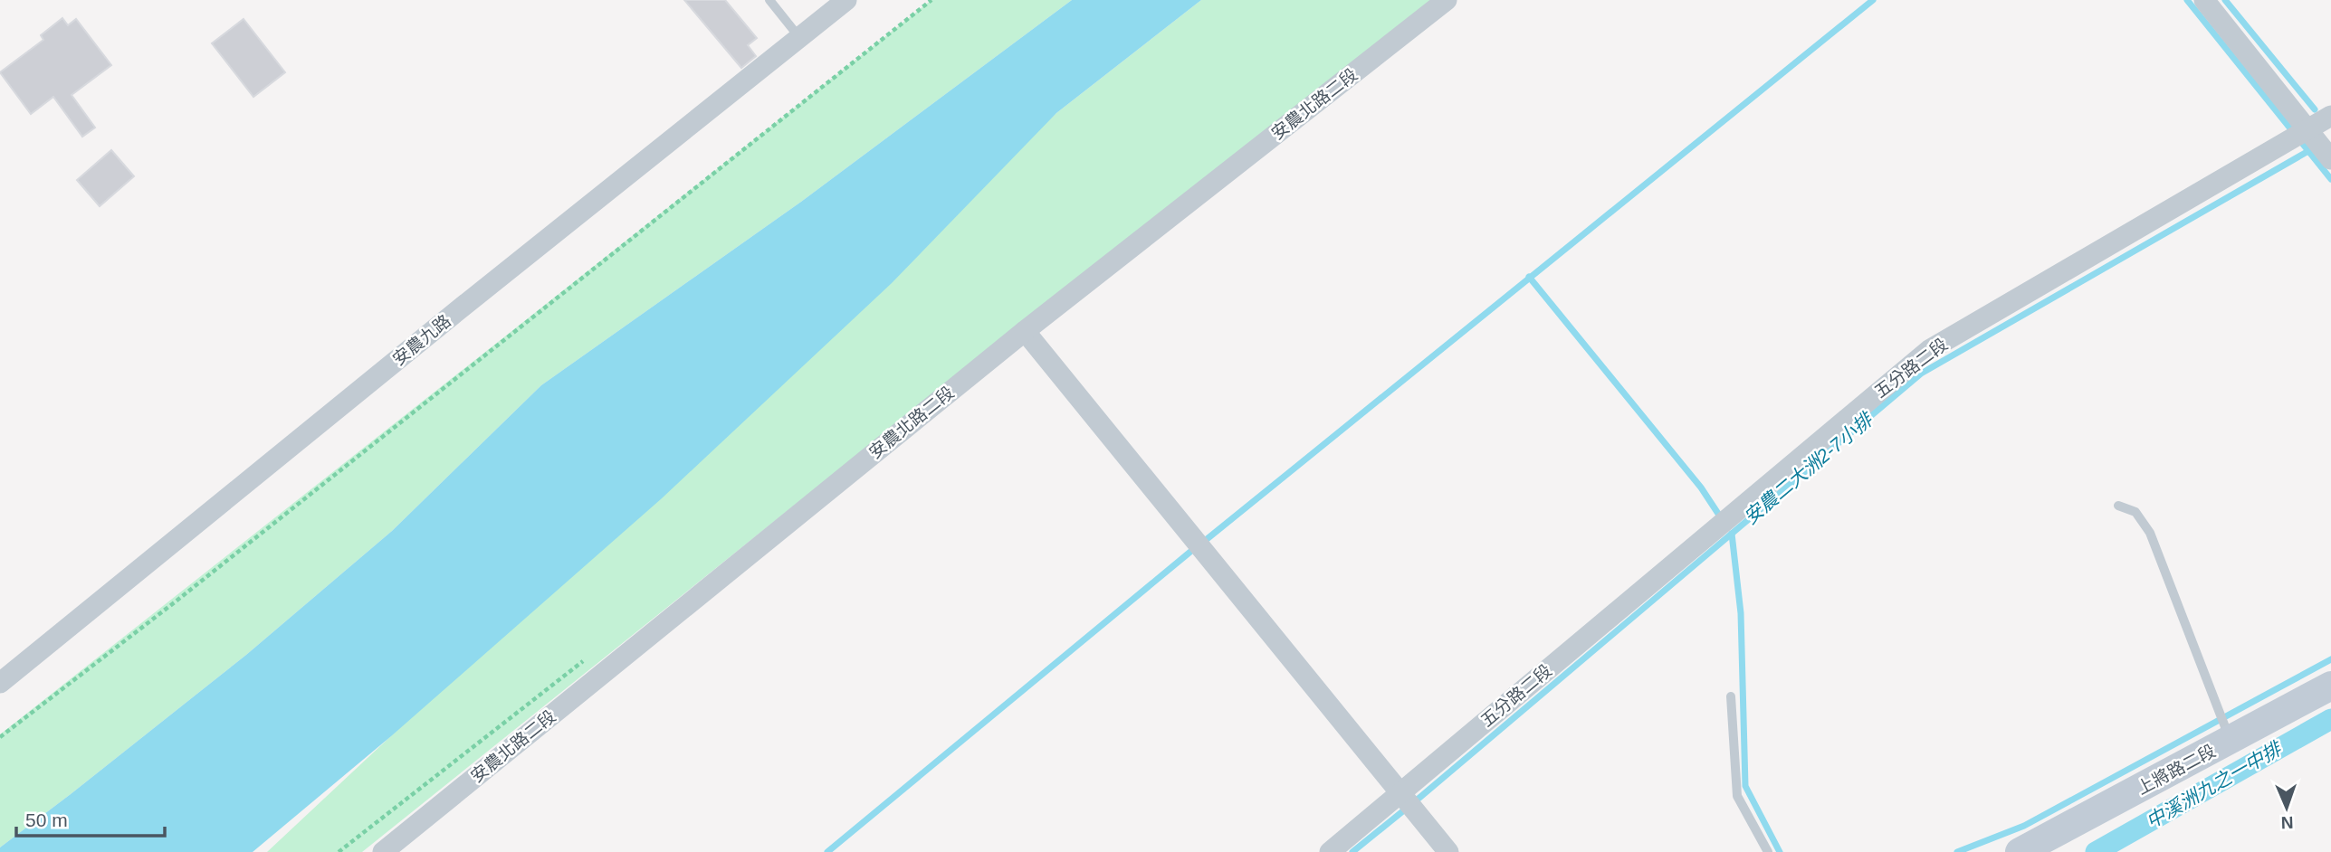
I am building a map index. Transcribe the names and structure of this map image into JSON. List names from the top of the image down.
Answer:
{
  "streets": {
    "main road": ["上將路二段"],
    "street": ["安農北路二段", "安農九路", "五分路二段"]
  },
  "water": ["安農二大洲2-7小排", "中溪洲九之一中排"],
  "scale_bar": "50 m",
  "north": "bottom"
}
